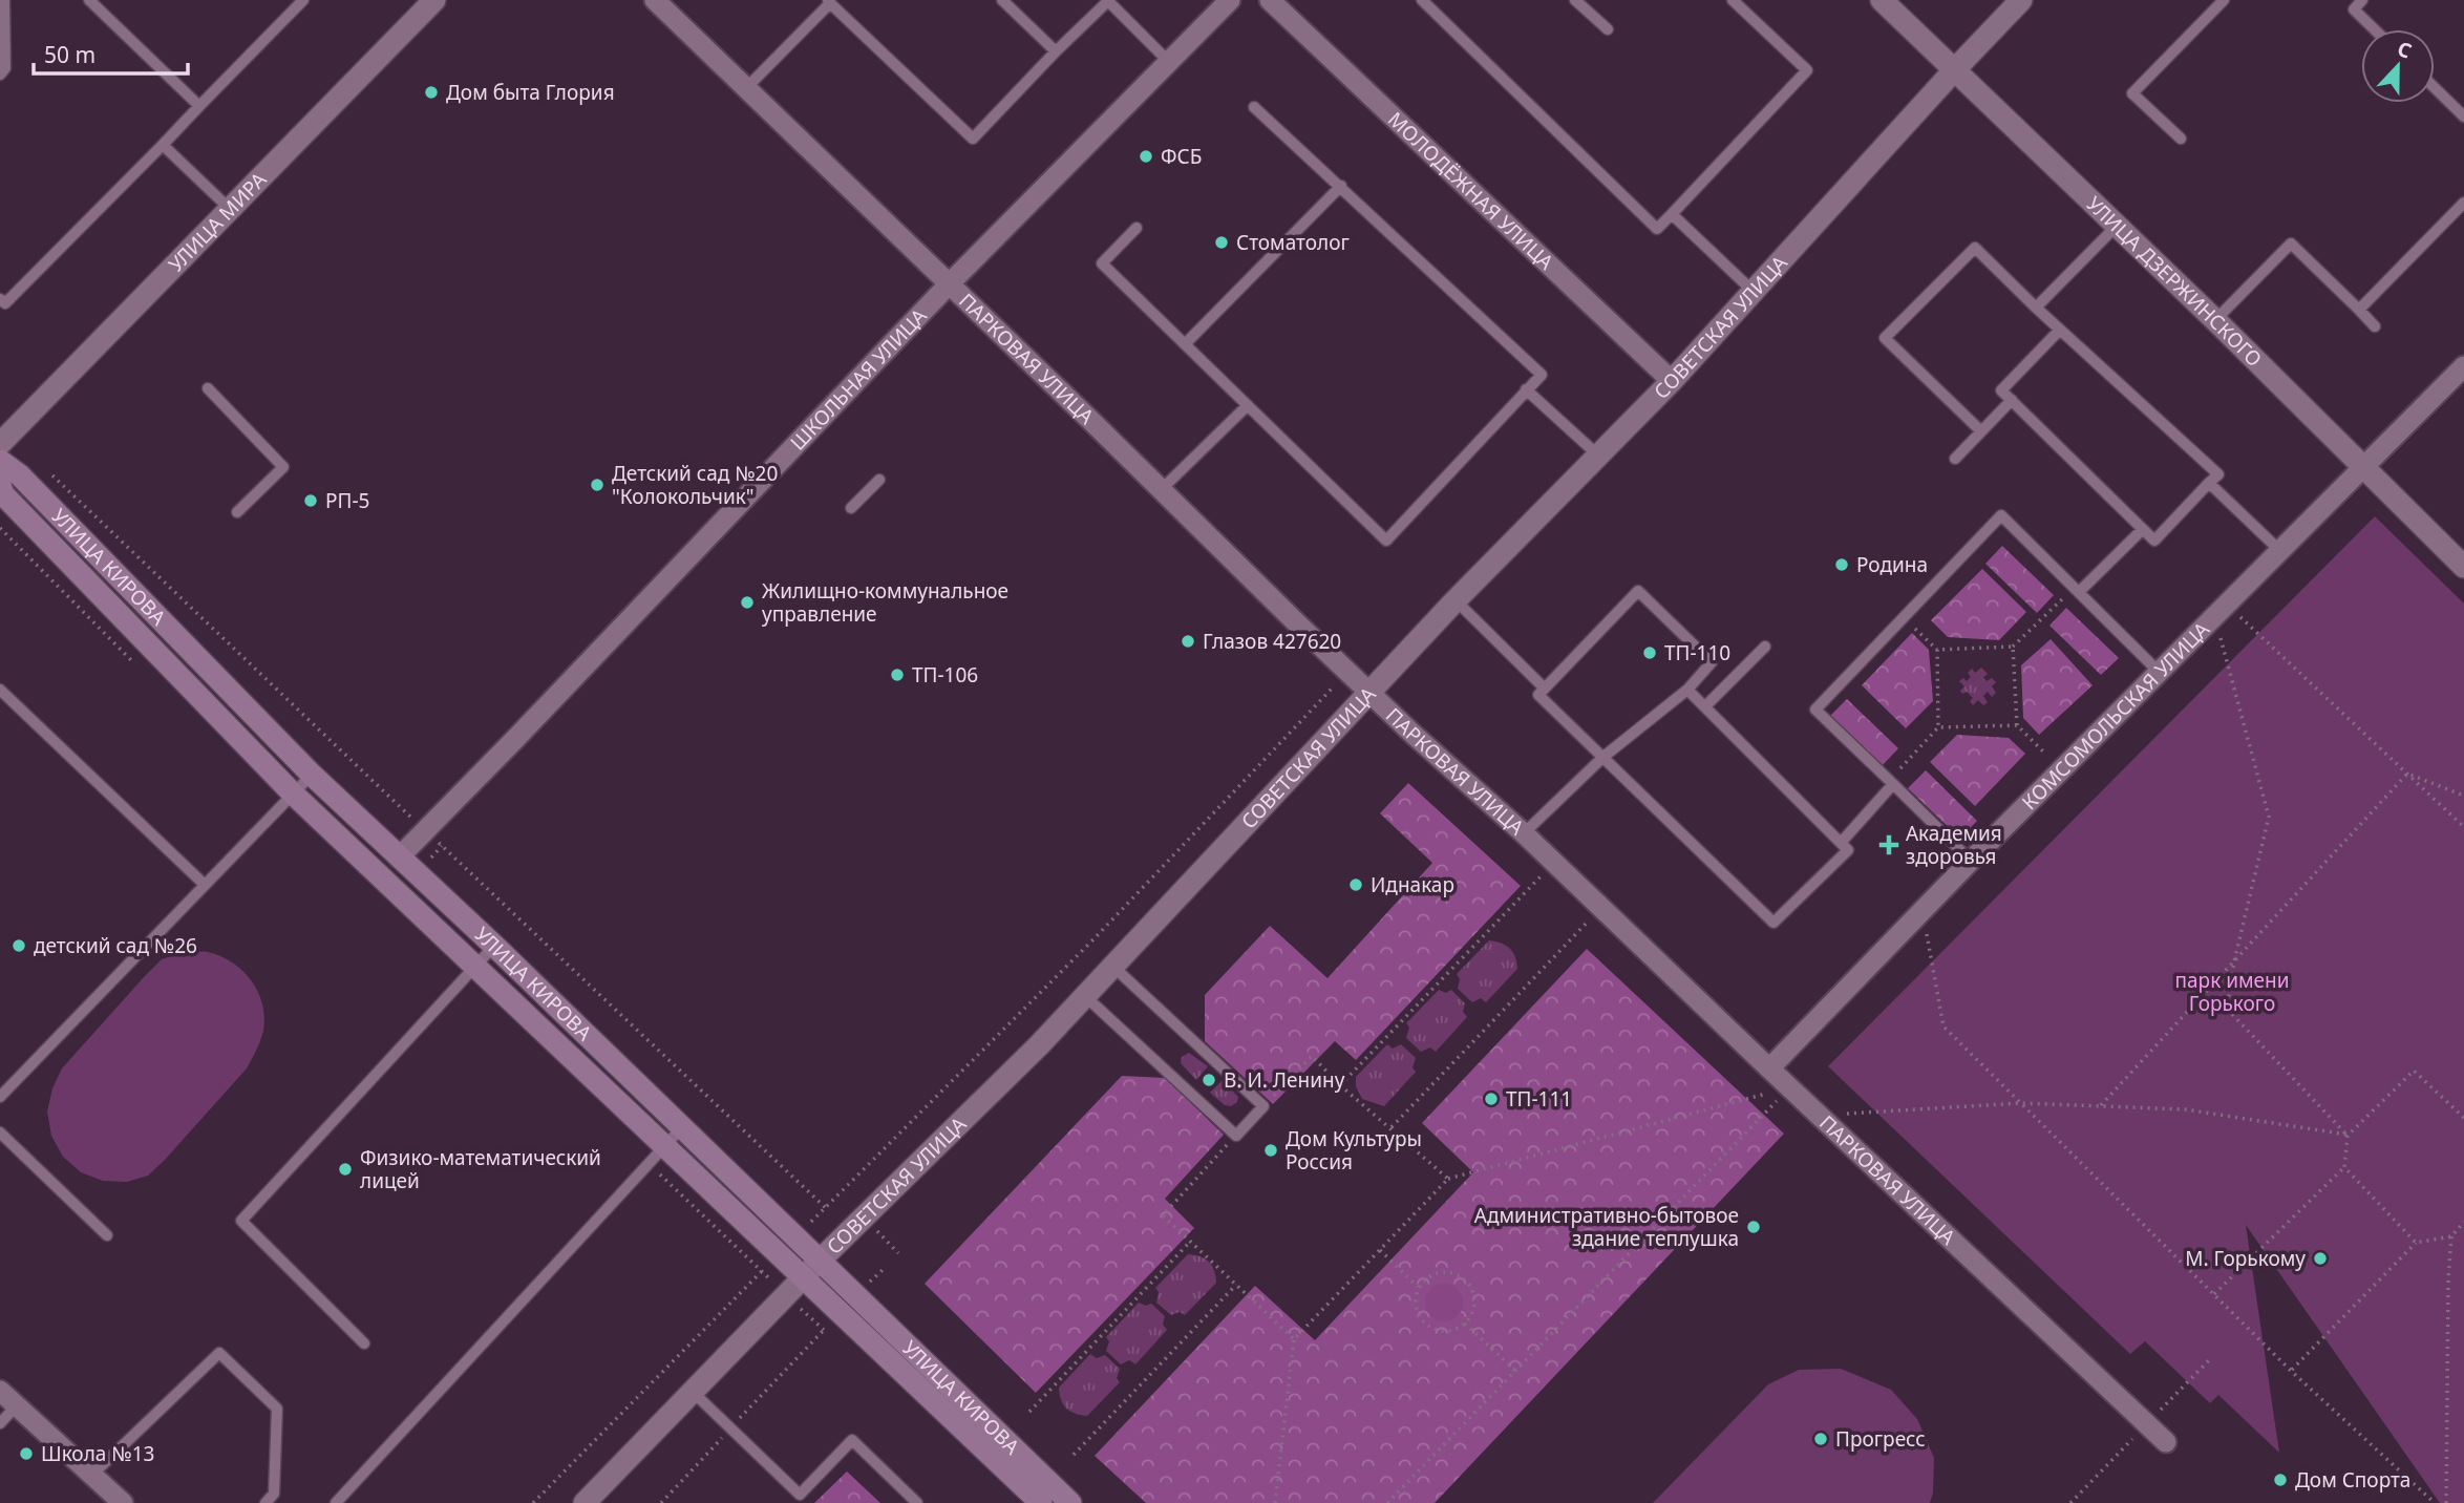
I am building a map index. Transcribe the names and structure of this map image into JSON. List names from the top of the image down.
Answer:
{
  "streets": {
    "main road": ["УЛИЦА КИРОВА"],
    "street": [
      "МОЛОДЁЖНАЯ УЛИЦА",
      "УЛИЦА МИРА",
      "УЛИЦА ДЗЕРЖИНСКОГО",
      "СОВЕТСКАЯ УЛИЦА",
      "ПАРКОВАЯ УЛИЦА",
      "ШКОЛЬНАЯ УЛИЦА",
      "КОМСОМОЛЬСКАЯ УЛИЦА"
    ]
  },
  "crossings": [
    ["МОЛОДЁЖНАЯ УЛИЦА", "СОВЕТСКАЯ УЛИЦА"],
    ["УЛИЦА ДЗЕРЖИНСКОГО", "СОВЕТСКАЯ УЛИЦА"],
    ["УЛИЦА ДЗЕРЖИНСКОГО", "КОМСОМОЛЬСКАЯ УЛИЦА"],
    ["СОВЕТСКАЯ УЛИЦА", "ПАРКОВАЯ УЛИЦА"],
    ["СОВЕТСКАЯ УЛИЦА", "УЛИЦА КИРОВА"],
    ["ПАРКОВАЯ УЛИЦА", "ШКОЛЬНАЯ УЛИЦА"],
    ["ПАРКОВАЯ УЛИЦА", "КОМСОМОЛЬСКАЯ УЛИЦА"],
    ["ШКОЛЬНАЯ УЛИЦА", "УЛИЦА КИРОВА"]
  ],
  "parks": ["парк имени Горького"],
  "places": {
    "other": [
      "Дом быта Глория",
      "ФСБ",
      "Стоматолог",
      "Детский сад №20 \"Колокольчик\"",
      "РП-5",
      "Родина",
      "Жилищно-коммунальное управление",
      "Глазов 427620",
      "ТП-110",
      "ТП-106",
      "Иднакар",
      "детский сад №26",
      "В. И. Ленину",
      "ТП-111",
      "Дом Культуры Россия",
      "Физико-математический лицей",
      "Административно-бытовое здание теплушка",
      "М. Горькому",
      "Прогресс",
      "Школа №13",
      "Дом Спорта"
    ],
    "health": ["Академия здоровья"]
  },
  "scale_bar": "50 m",
  "north": "top"
}
